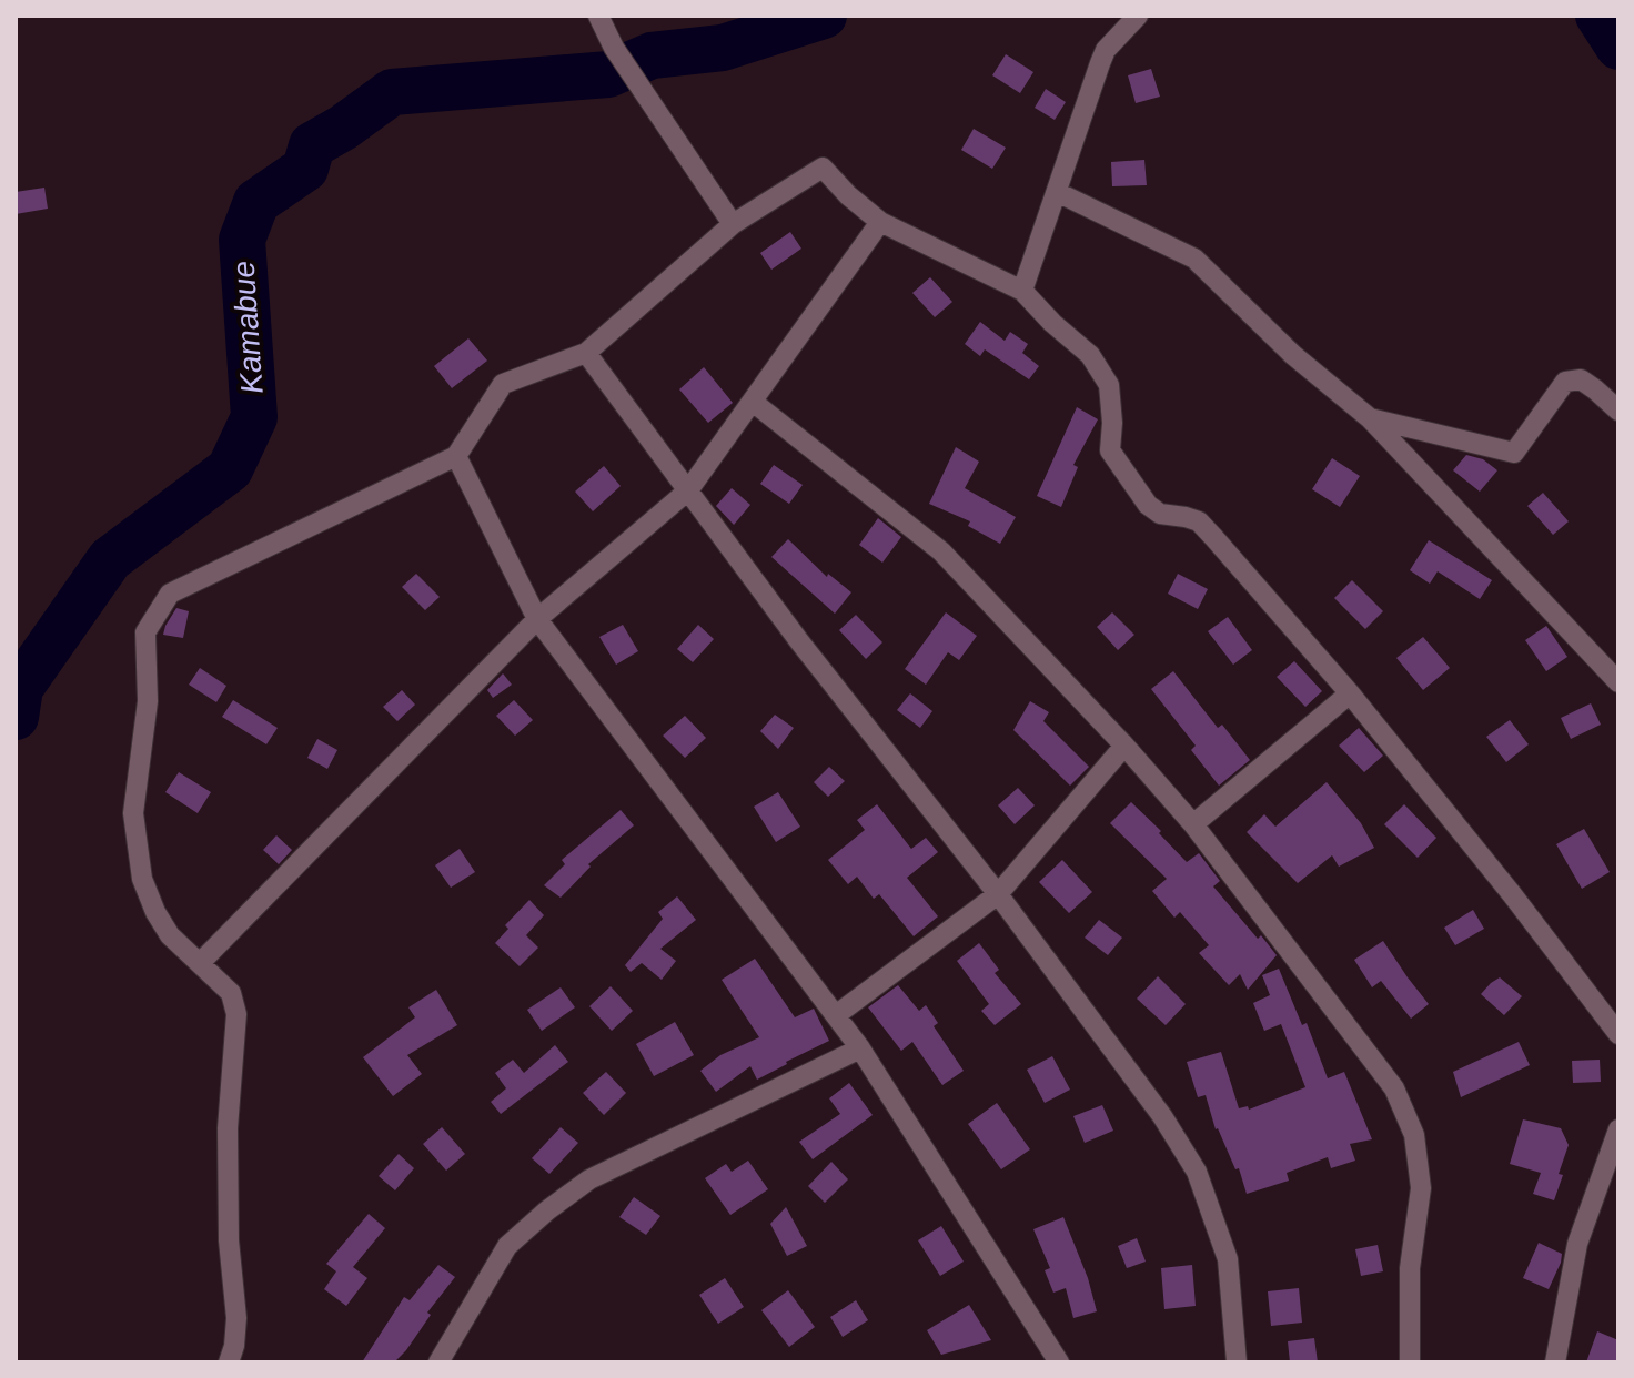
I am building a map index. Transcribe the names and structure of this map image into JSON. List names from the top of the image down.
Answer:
{
  "water": ["Kamabue"]
}
